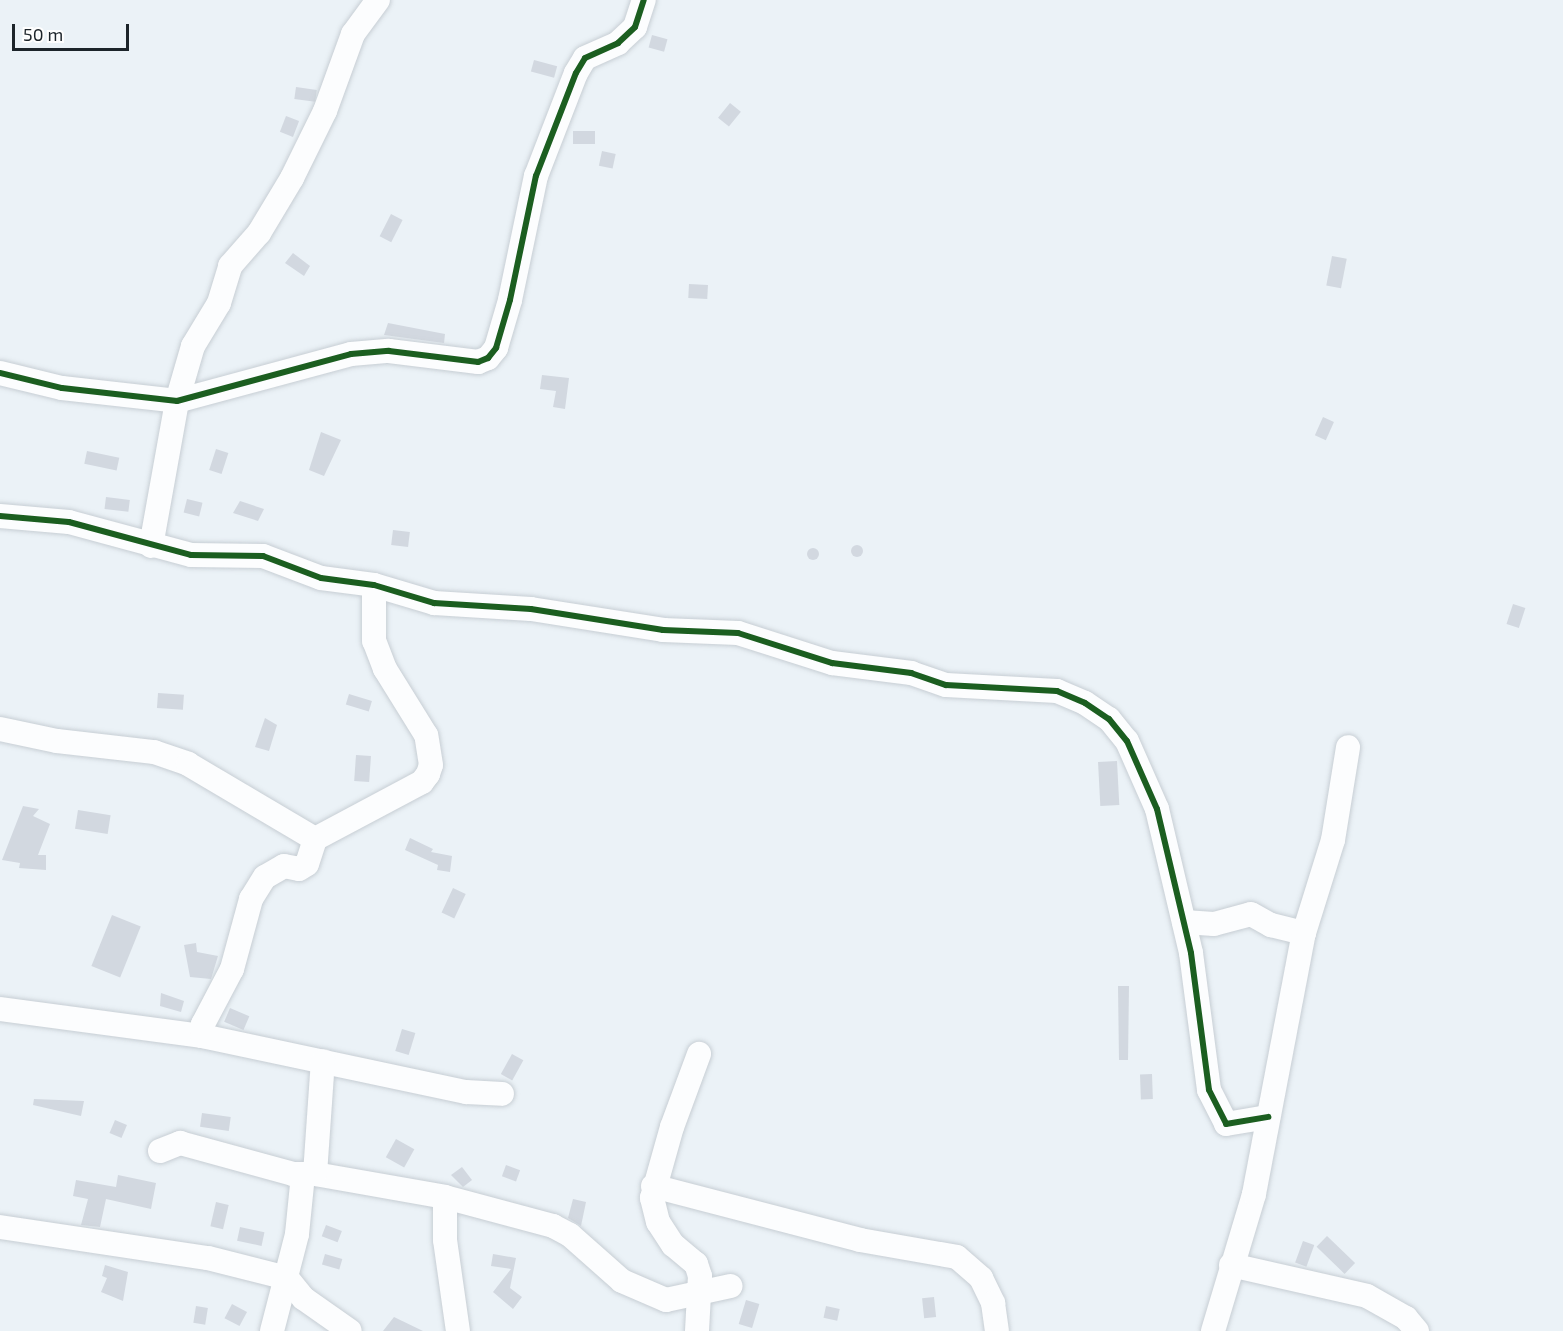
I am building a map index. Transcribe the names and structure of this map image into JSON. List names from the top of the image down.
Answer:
{
  "scale_bar": "50 m"
}
